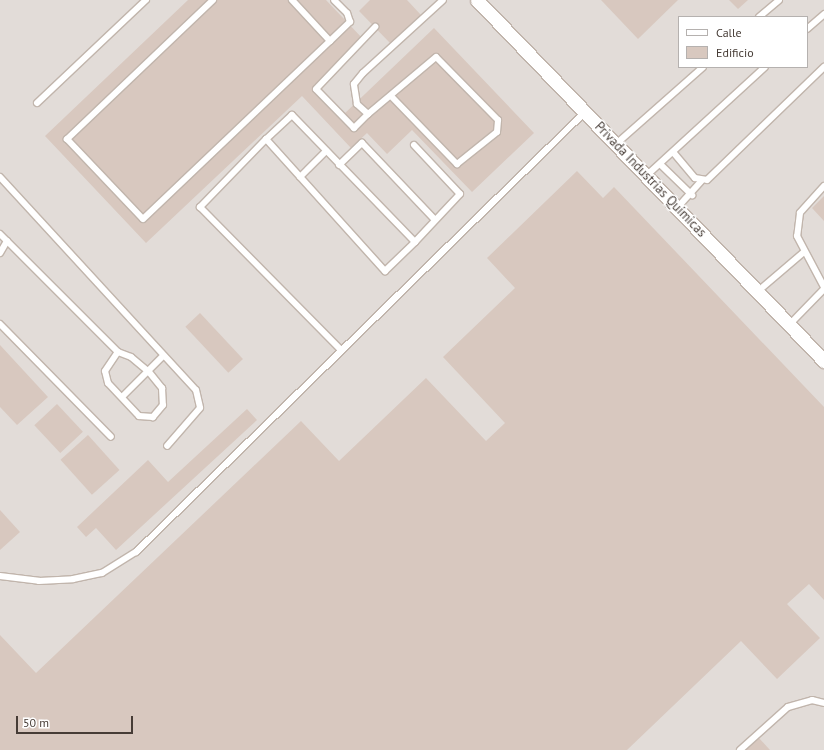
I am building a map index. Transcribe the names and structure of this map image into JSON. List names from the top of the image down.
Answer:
{
  "streets": {
    "street": ["Privada Industrias Químicas"]
  },
  "legend": ["Calle", "Edificio"],
  "scale_bar": "50 m"
}
